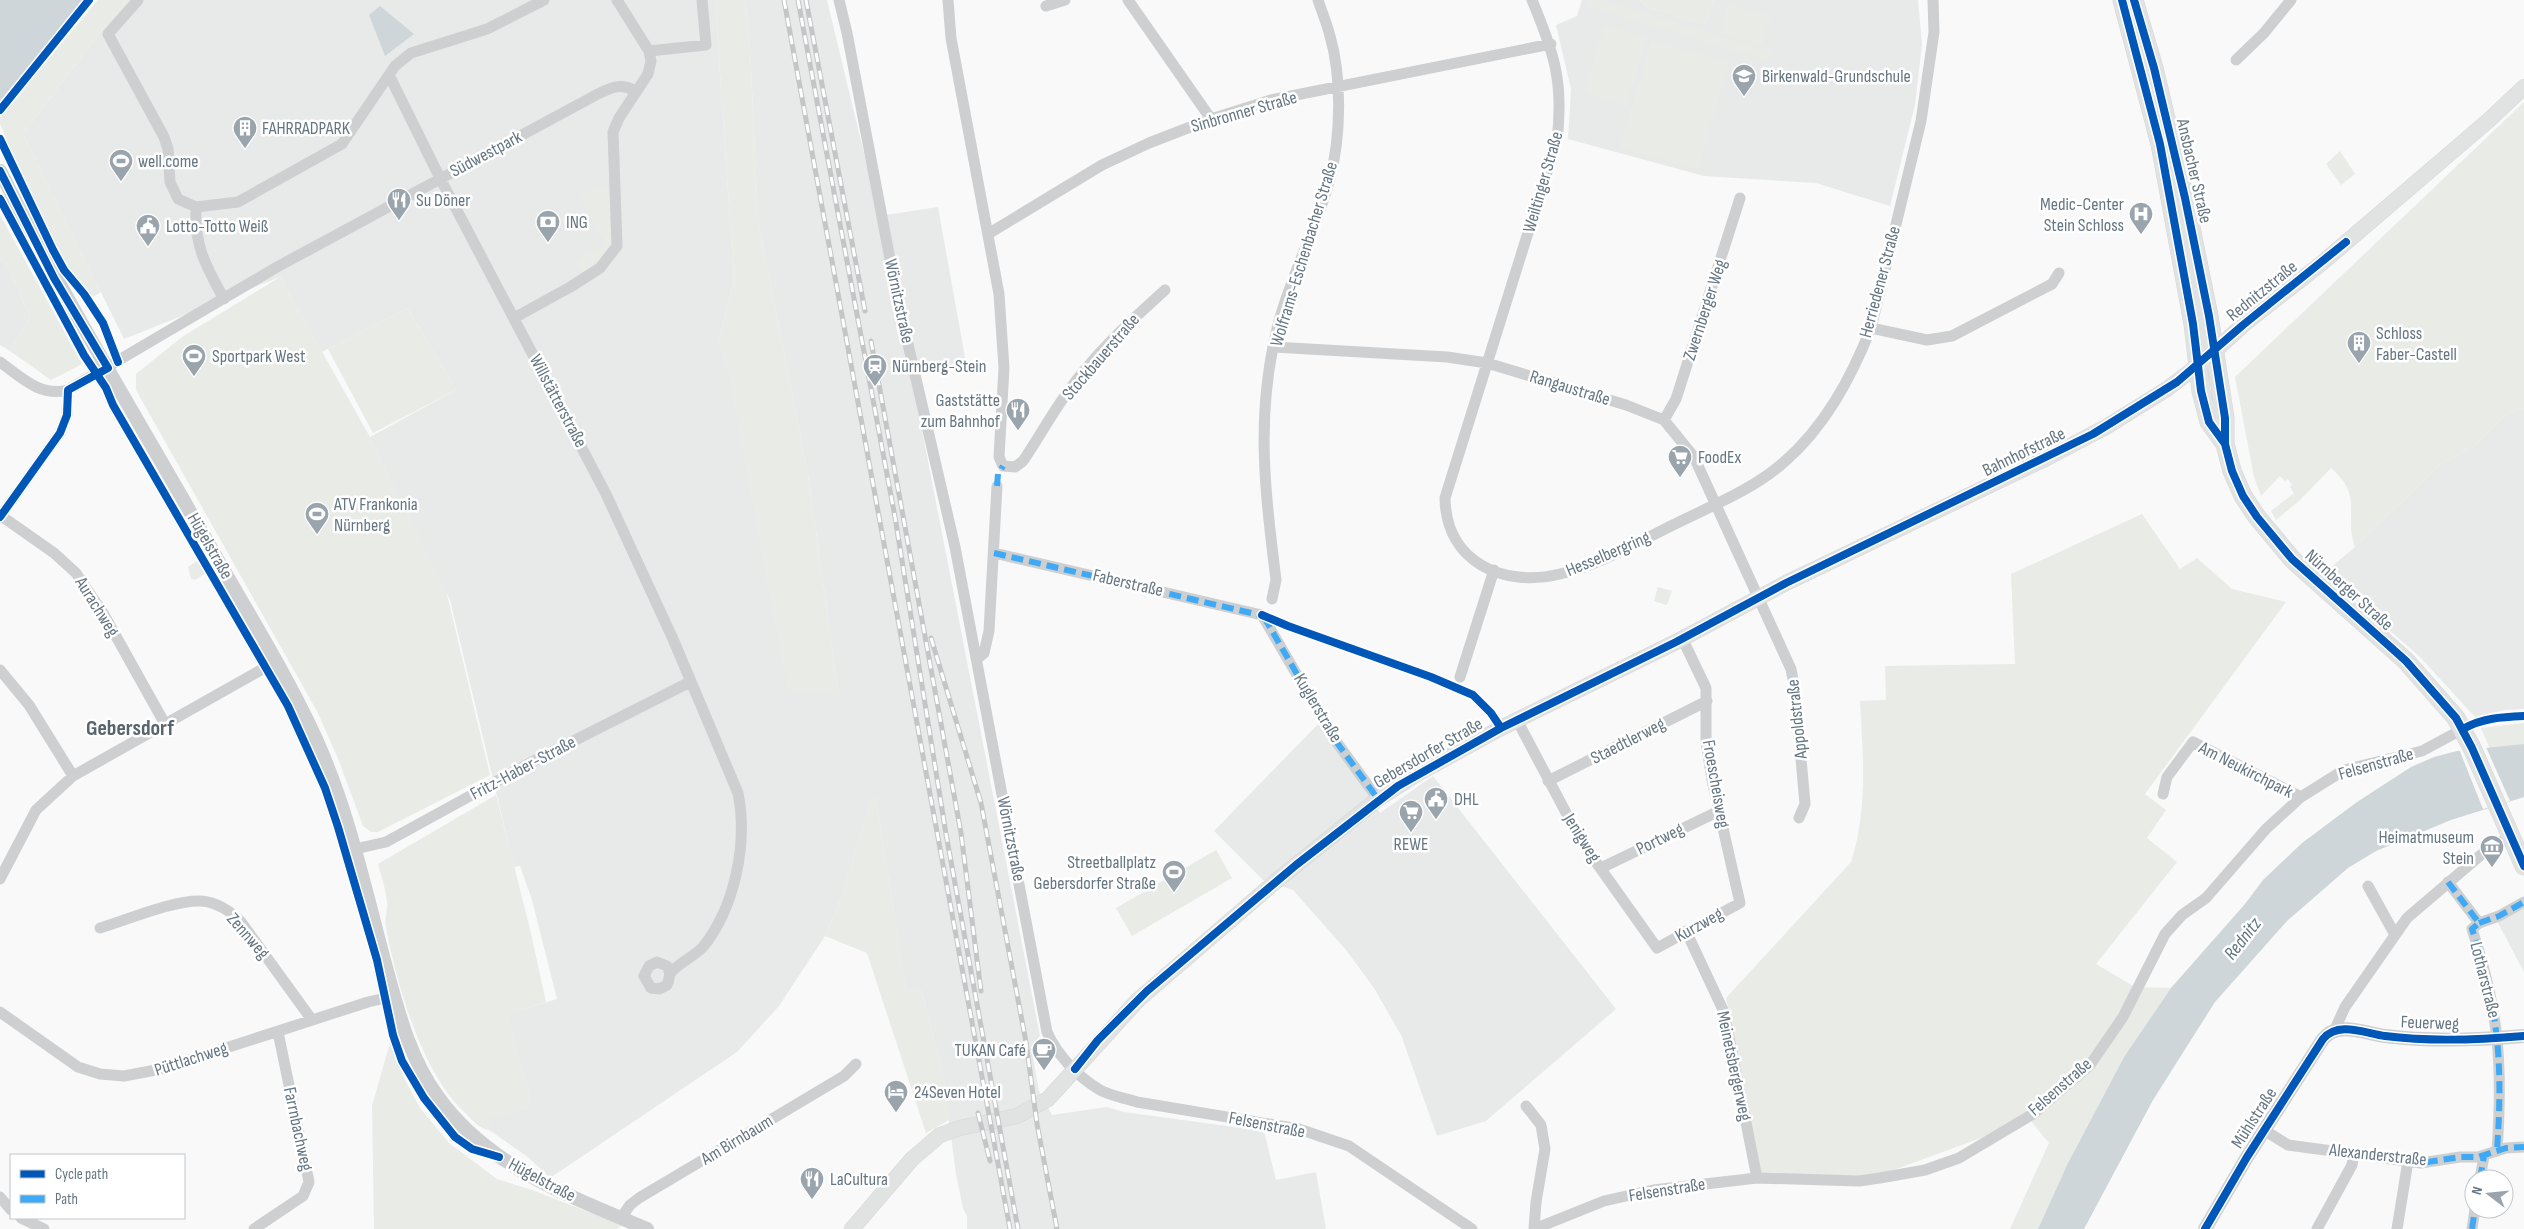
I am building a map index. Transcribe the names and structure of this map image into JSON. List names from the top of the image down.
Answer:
{
  "streets": {
    "main road": [
      "Ansbacher Straße",
      "Rednitzstraße",
      "Bahnhofstraße",
      "Nürnberger Straße",
      "Gebersdorfer Straße"
    ],
    "street": [
      "Sinbronner Straße",
      "Südwestpark",
      "Weiltinger Straße",
      "Wolframs-Eschenbacher Straße",
      "Herriedener Straße",
      "Wörnitzstraße",
      "Zwernberger Weg",
      "Stockbauerstraße",
      "Rangaustraße",
      "Willstätterstraße",
      "Hügelstraße",
      "Hesselbergring",
      "Faberstraße",
      "Aurachweg",
      "Kuglerstraße",
      "Appoldstraße",
      "Staedtlerweg",
      "Felsenstraße",
      "Fritz-Haber-Straße",
      "Am Neukirchpark",
      "Froescheisweg",
      "Jenigweg",
      "Portweg",
      "Kurzweg",
      "Zennweg",
      "Lotharstraße",
      "Feuerweg",
      "Püttlachweg",
      "Meinetsbergerweg",
      "Mühlstraße",
      "Farrnbachweg",
      "Am Birnbaum",
      "Alexanderstraße"
    ]
  },
  "crossings": [
    ["Sinbronner Straße", "Weiltinger Straße"],
    ["Sinbronner Straße", "Wolframs-Eschenbacher Straße"],
    ["Sinbronner Straße", "Stockbauerstraße"],
    ["Südwestpark", "Willstätterstraße"],
    ["Ansbacher Straße", "Rednitzstraße"],
    ["Ansbacher Straße", "Bahnhofstraße"],
    ["Ansbacher Straße", "Nürnberger Straße"],
    ["Weiltinger Straße", "Rangaustraße"],
    ["Weiltinger Straße", "Hesselbergring"],
    ["Wolframs-Eschenbacher Straße", "Rangaustraße"],
    ["Herriedener Straße", "Rangaustraße"],
    ["Herriedener Straße", "Hesselbergring"],
    ["Rednitzstraße", "Bahnhofstraße"],
    ["Rednitzstraße", "Nürnberger Straße"],
    ["Wörnitzstraße", "Gebersdorfer Straße"],
    ["Wörnitzstraße", "Felsenstraße"],
    ["Zwernberger Weg", "Rangaustraße"],
    ["Rangaustraße", "Hesselbergring"],
    ["Rangaustraße", "Appoldstraße"],
    ["Rangaustraße", "Gebersdorfer Straße"],
    ["Willstätterstraße", "Fritz-Haber-Straße"],
    ["Bahnhofstraße", "Nürnberger Straße"],
    ["Bahnhofstraße", "Gebersdorfer Straße"],
    ["Hügelstraße", "Fritz-Haber-Straße"],
    ["Hügelstraße", "Püttlachweg"],
    ["Hügelstraße", "Am Birnbaum"],
    ["Faberstraße", "Kuglerstraße"],
    ["Nürnberger Straße", "Felsenstraße"],
    ["Nürnberger Straße", "Mühlstraße"],
    ["Kuglerstraße", "Gebersdorfer Straße"],
    ["Appoldstraße", "Gebersdorfer Straße"],
    ["Staedtlerweg", "Froescheisweg"],
    ["Staedtlerweg", "Jenigweg"],
    ["Gebersdorfer Straße", "Felsenstraße"],
    ["Gebersdorfer Straße", "Froescheisweg"],
    ["Gebersdorfer Straße", "Jenigweg"],
    ["Felsenstraße", "Am Neukirchpark"],
    ["Felsenstraße", "Meinetsbergerweg"],
    ["Froescheisweg", "Portweg"],
    ["Froescheisweg", "Kurzweg"],
    ["Jenigweg", "Portweg"],
    ["Jenigweg", "Kurzweg"],
    ["Kurzweg", "Meinetsbergerweg"],
    ["Zennweg", "Püttlachweg"],
    ["Lotharstraße", "Feuerweg"],
    ["Lotharstraße", "Mühlstraße"],
    ["Lotharstraße", "Alexanderstraße"],
    ["Feuerweg", "Mühlstraße"],
    ["Püttlachweg", "Farrnbachweg"],
    ["Mühlstraße", "Alexanderstraße"]
  ],
  "districts": ["Gebersdorf"],
  "water": ["Rednitz"],
  "places": {
    "school or university": ["Birkenwald-Grundschule"],
    "building": ["FAHRRADPARK", "Schloss Faber-Castell"],
    "sports": [
      "well.come",
      "Sportpark West",
      "ATV Frankonia Nürnberg",
      "Streetballplatz Gebersdorfer Straße"
    ],
    "restaurant": ["Su Döner", "Gaststätte zum Bahnhof", "LaCultura"],
    "hospital": ["Medic-Center Stein Schloss"],
    "bank": ["ING"],
    "public building": ["Lotto-Totto Weiß", "DHL"],
    "station": ["Nürnberg-Stein"],
    "supermarket": ["FoodEx", "REWE"],
    "museum": ["Heimatmuseum Stein"],
    "cafe": ["TUKAN Café"],
    "hotel": ["24Seven Hotel"]
  },
  "legend": ["Cycle path", "Path"],
  "north": "left"
}
